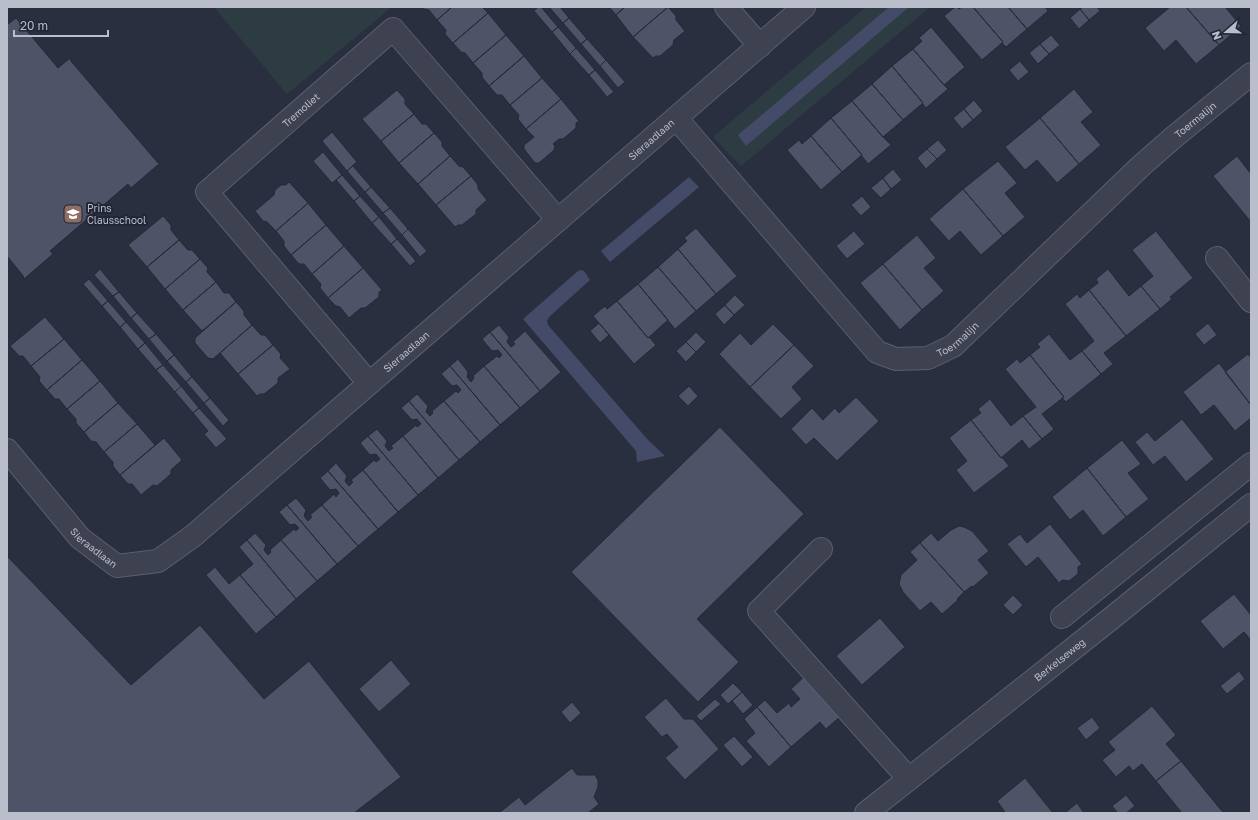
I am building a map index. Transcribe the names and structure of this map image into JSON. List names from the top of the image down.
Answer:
{
  "streets": {
    "street": [
      "Tremoliet",
      "Toermalijn",
      "Sieraadlaan",
      "Berkelseweg"
    ]
  },
  "crossings": [
    ["Tremoliet", "Sieraadlaan"],
    ["Toermalijn", "Sieraadlaan"]
  ],
  "places": {
    "school or university": ["Prins Clausschool"]
  },
  "scale_bar": "20 m",
  "north": "left"
}
